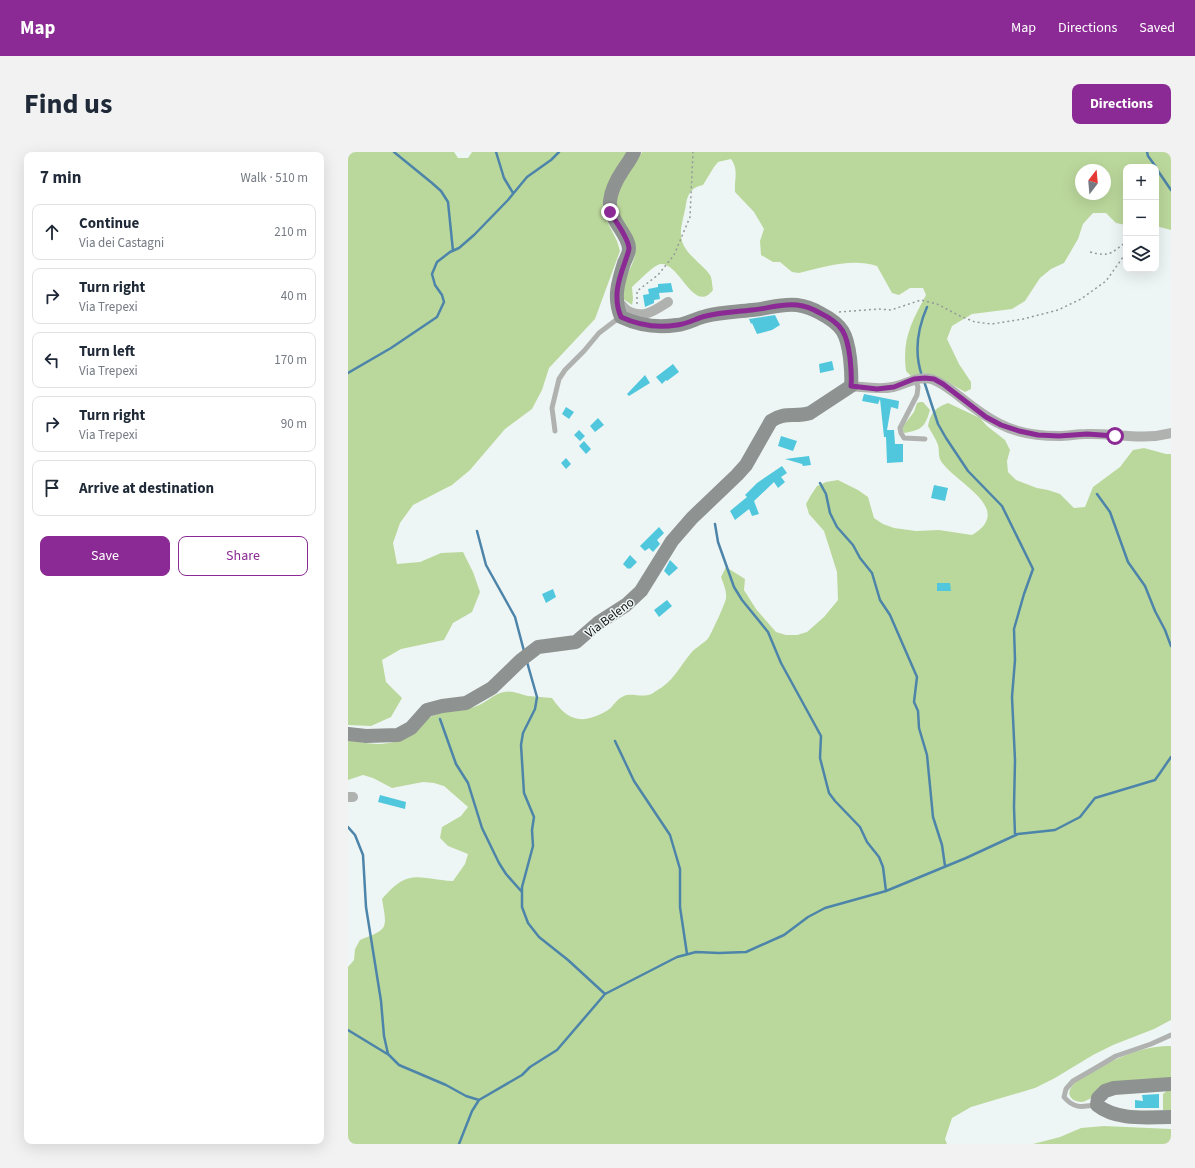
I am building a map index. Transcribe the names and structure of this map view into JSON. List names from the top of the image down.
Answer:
{
  "streets": {
    "street": ["Via Beleno"]
  },
  "north": "top",
  "page": {
    "header": "Map",
    "nav": ["Map", "Directions", "Saved"],
    "title": "Find us",
    "buttons": [
      "Directions",
      ["Save", "Share"]
    ],
    "heading": ["7 min", "Walk · 510 m"],
    "map_buttons": ["+", "−"],
    "list": [
      ["Continue", "Via dei Castagni", "210 m"],
      ["Turn right", "Via Trepexi", "40 m"],
      ["Turn left", "Via Trepexi", "170 m"],
      ["Turn right", "Via Trepexi", "90 m"],
      "Arrive at destination"
    ]
  }
}
